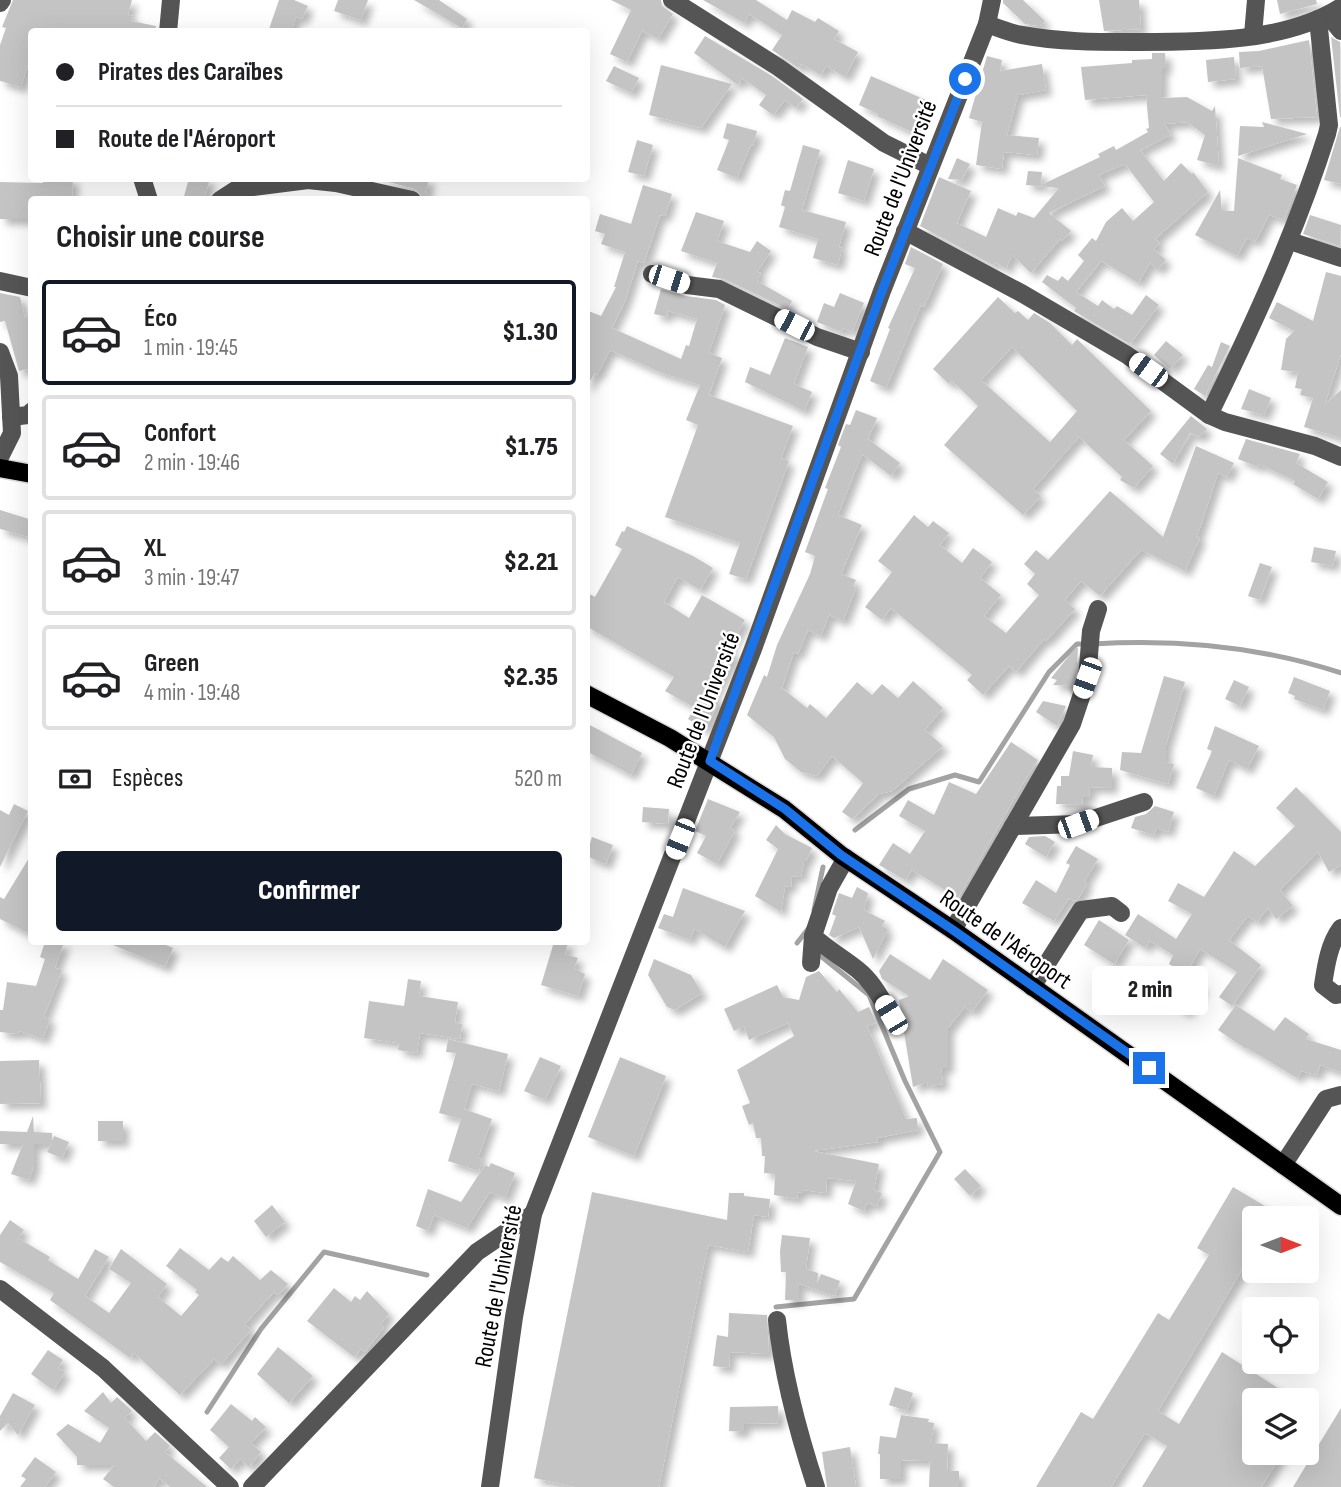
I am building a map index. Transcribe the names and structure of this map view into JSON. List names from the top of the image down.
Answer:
{
  "streets": {
    "main road": ["Route de l'Aéroport"],
    "street": ["Route de l'Université"]
  },
  "crossings": [
    ["Route de l'Université", "Route de l'Aéroport"]
  ],
  "north": "right",
  "page": {
    "banner": ["Pirates des Caraïbes", "Route de l'Aéroport"],
    "heading": "Choisir une course",
    "list": [
      {
        "name": "Éco",
        "note": "1 min · 19:45",
        "value": "$1.30"
      },
      {
        "name": "Confort",
        "note": "2 min · 19:46",
        "value": "$1.75"
      },
      {
        "name": "XL",
        "note": "3 min · 19:47",
        "value": "$2.21"
      },
      {
        "name": "Green",
        "note": "4 min · 19:48",
        "value": "$2.35"
      }
    ],
    "pay": ["Espèces", "520 m"],
    "buttons": "Confirmer",
    "bubble": "2 min"
  }
}
